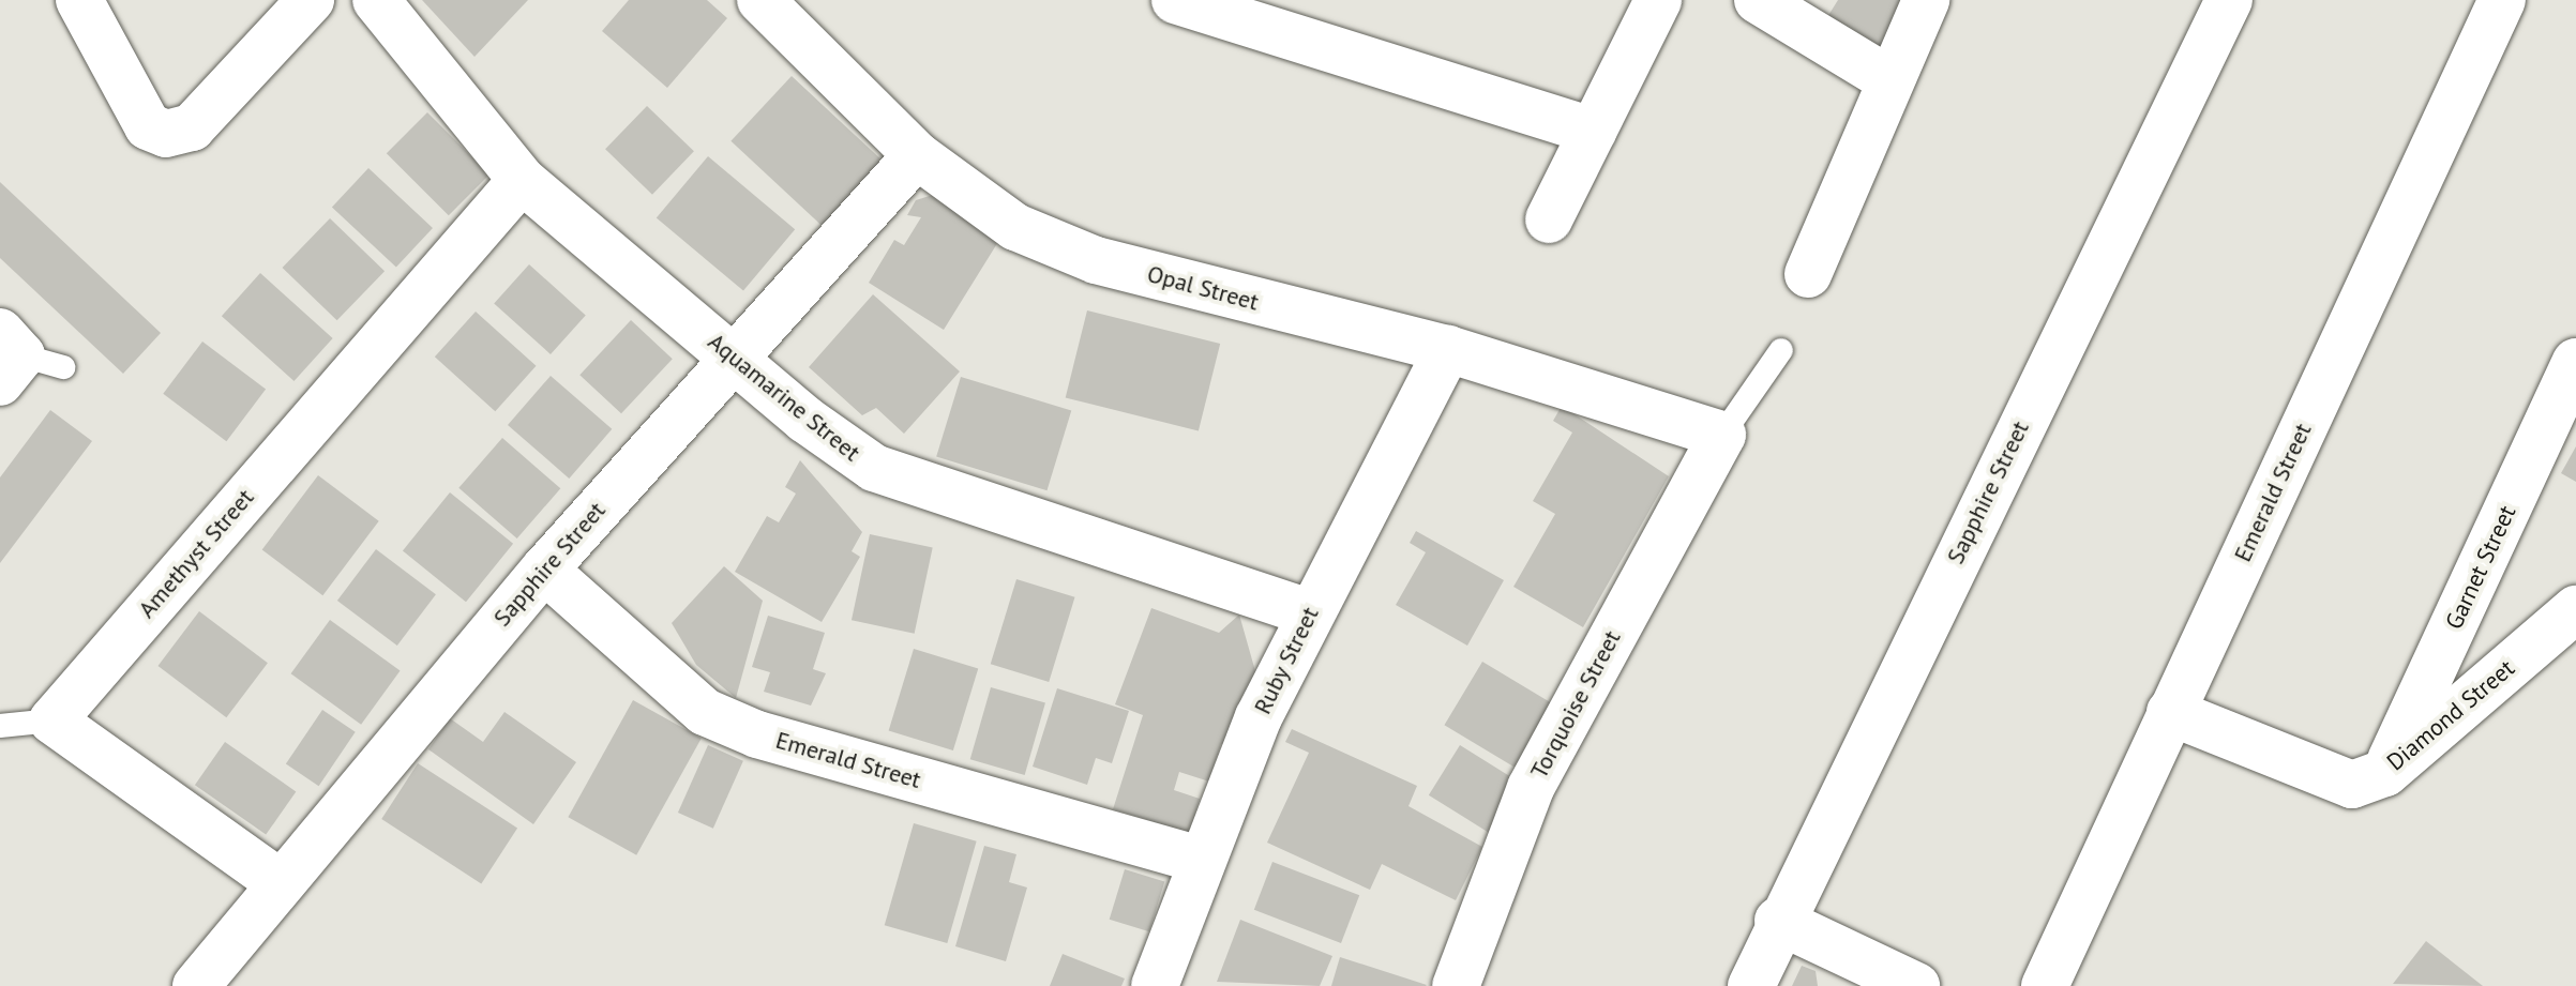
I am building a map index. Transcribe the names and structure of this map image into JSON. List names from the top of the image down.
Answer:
{
  "streets": {
    "street": [
      "Opal Street",
      "Aquamarine Street",
      "Sapphire Street",
      "Emerald Street",
      "Amethyst Street",
      "Garnet Street",
      "Ruby Street",
      "Torquoise Street",
      "Diamond Street"
    ]
  },
  "crossings": [
    ["Opal Street", "Sapphire Street"],
    ["Opal Street", "Ruby Street"],
    ["Opal Street", "Torquoise Street"],
    ["Aquamarine Street", "Sapphire Street"],
    ["Aquamarine Street", "Amethyst Street"],
    ["Aquamarine Street", "Ruby Street"],
    ["Sapphire Street", "Emerald Street"],
    ["Emerald Street", "Ruby Street"],
    ["Emerald Street", "Diamond Street"],
    ["Garnet Street", "Diamond Street"]
  ]
}
